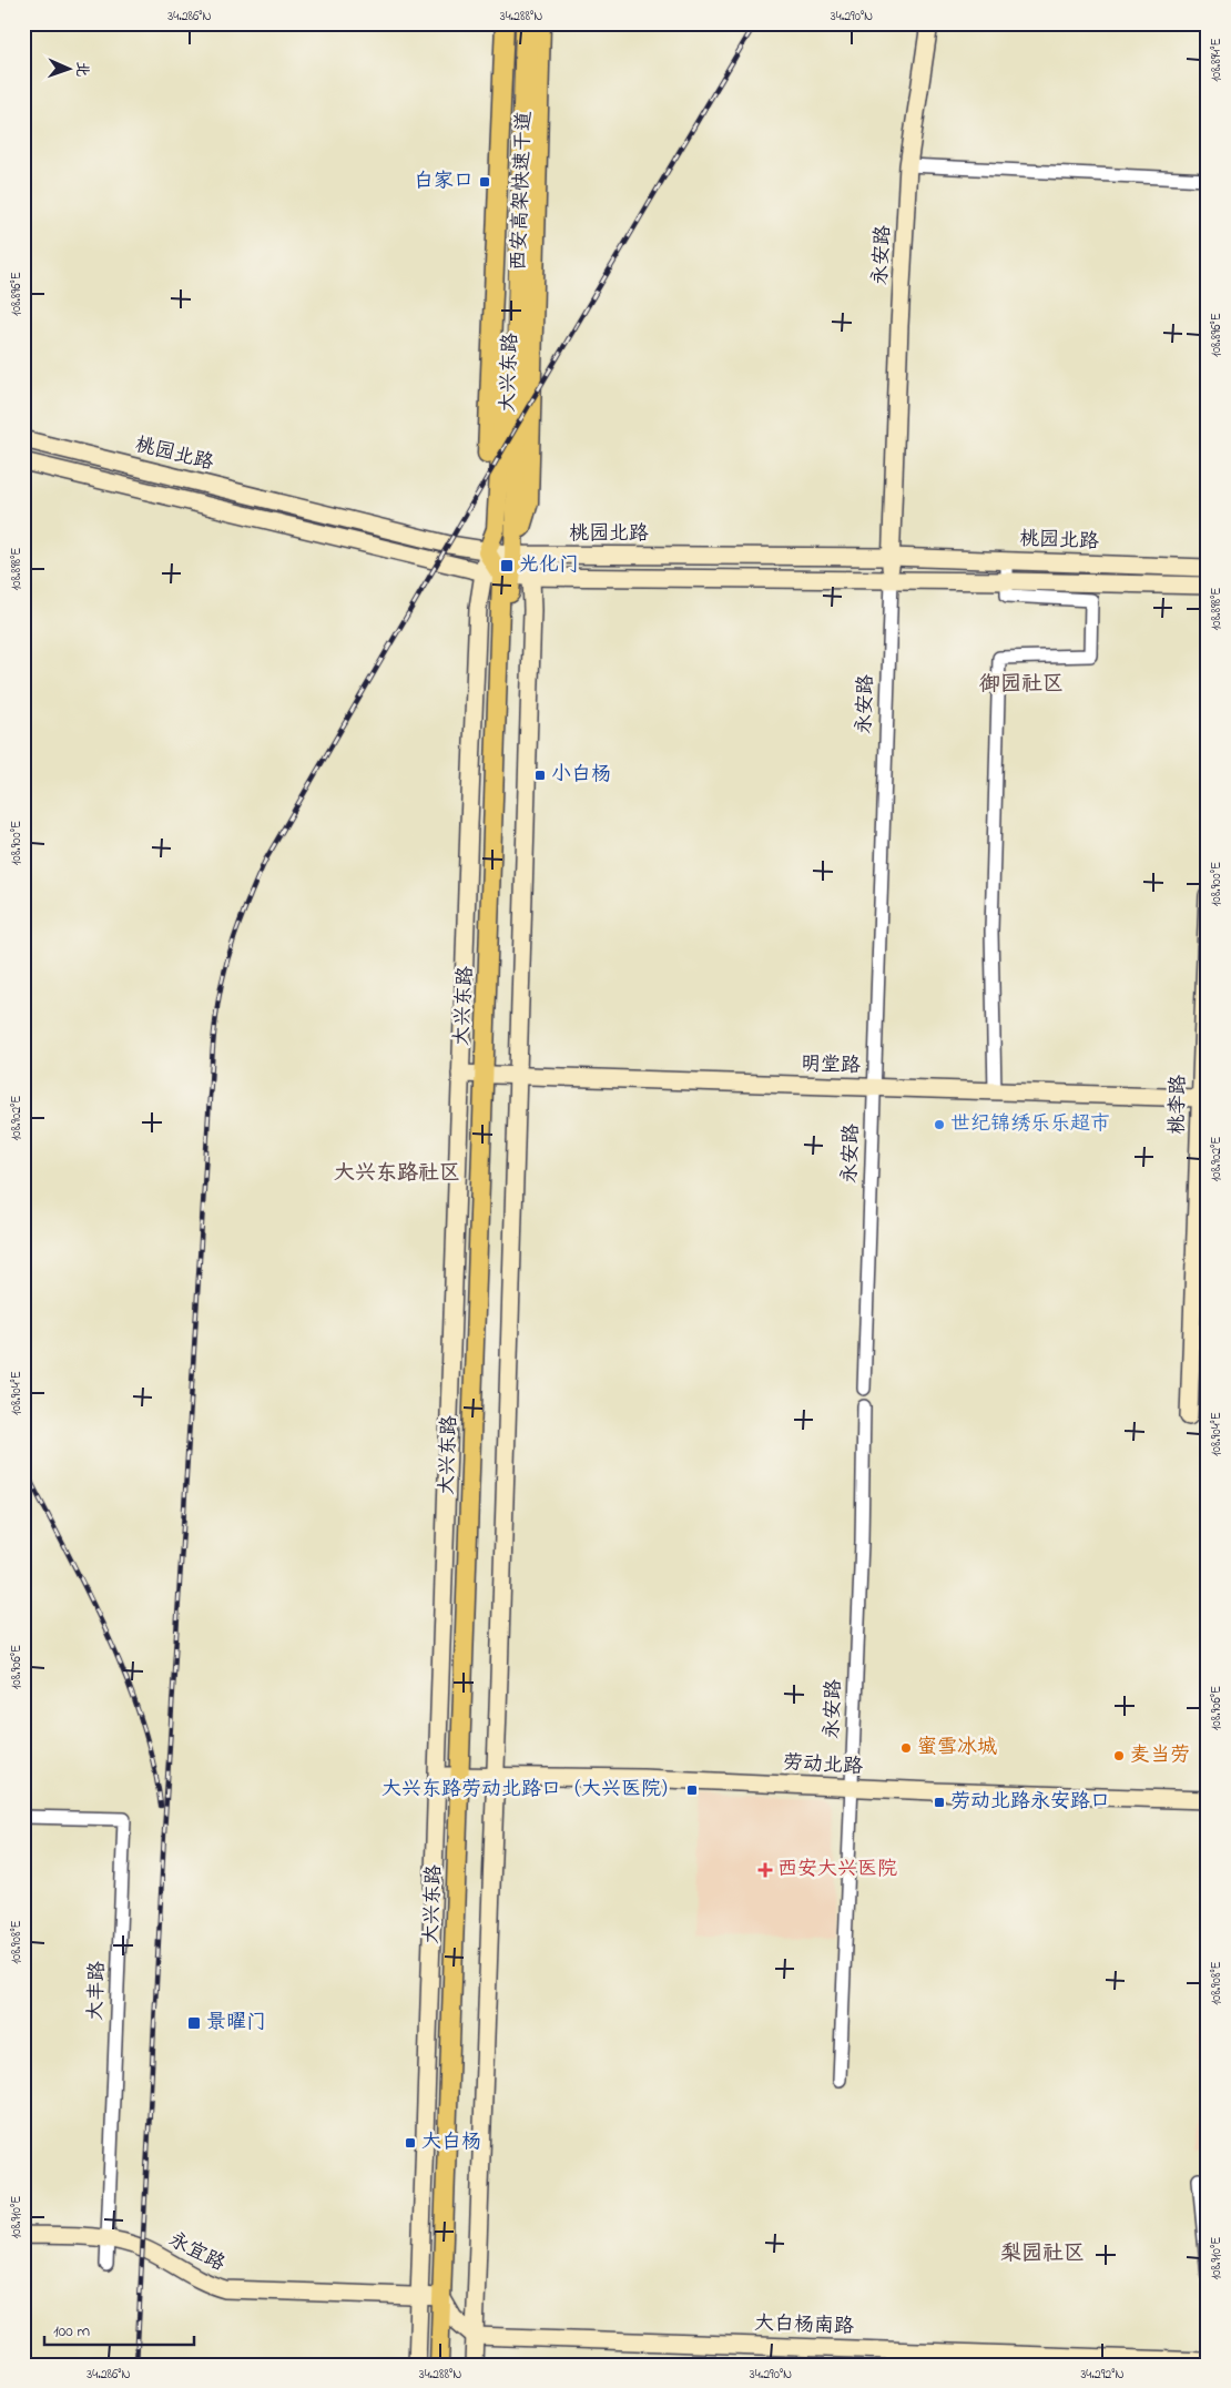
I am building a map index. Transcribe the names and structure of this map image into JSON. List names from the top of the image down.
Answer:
{
  "streets": {
    "highway": ["西安高架快速干道"],
    "main road": [
      "永安路",
      "大兴东路",
      "桃园北路",
      "明堂路",
      "桃李路",
      "劳动北路",
      "永宜路",
      "大白杨南路"
    ],
    "street": ["大丰路"]
  },
  "crossings": [
    ["西安高架快速干道", "大兴东路"],
    ["永安路", "桃园北路"],
    ["永安路", "明堂路"],
    ["永安路", "劳动北路"],
    ["大兴东路", "桃园北路"],
    ["大兴东路", "明堂路"],
    ["大兴东路", "劳动北路"],
    ["明堂路", "桃李路"],
    ["大丰路", "永宜路"]
  ],
  "districts": ["御园社区", "大兴东路社区", "梨园社区"],
  "places": {
    "transit": [
      "白家口",
      "光化门",
      "小白杨",
      "大兴东路劳动北路口（大兴医院）",
      "劳动北路永安路口",
      "景曜门",
      "大白杨"
    ],
    "other": ["世纪锦绣乐乐超市", "蜜雪冰城", "麦当劳"],
    "health": ["西安大兴医院"]
  },
  "scale_bar": "100 m",
  "north": "right",
  "coordinates": [
    "34.286°N",
    "34.288°N",
    "34.290°N",
    "108.894°E",
    "108.896°E",
    "108.898°E",
    "108.900°E",
    "108.902°E",
    "108.904°E",
    "108.906°E",
    "108.908°E",
    "108.910°E",
    "34.292°N"
  ]
}
